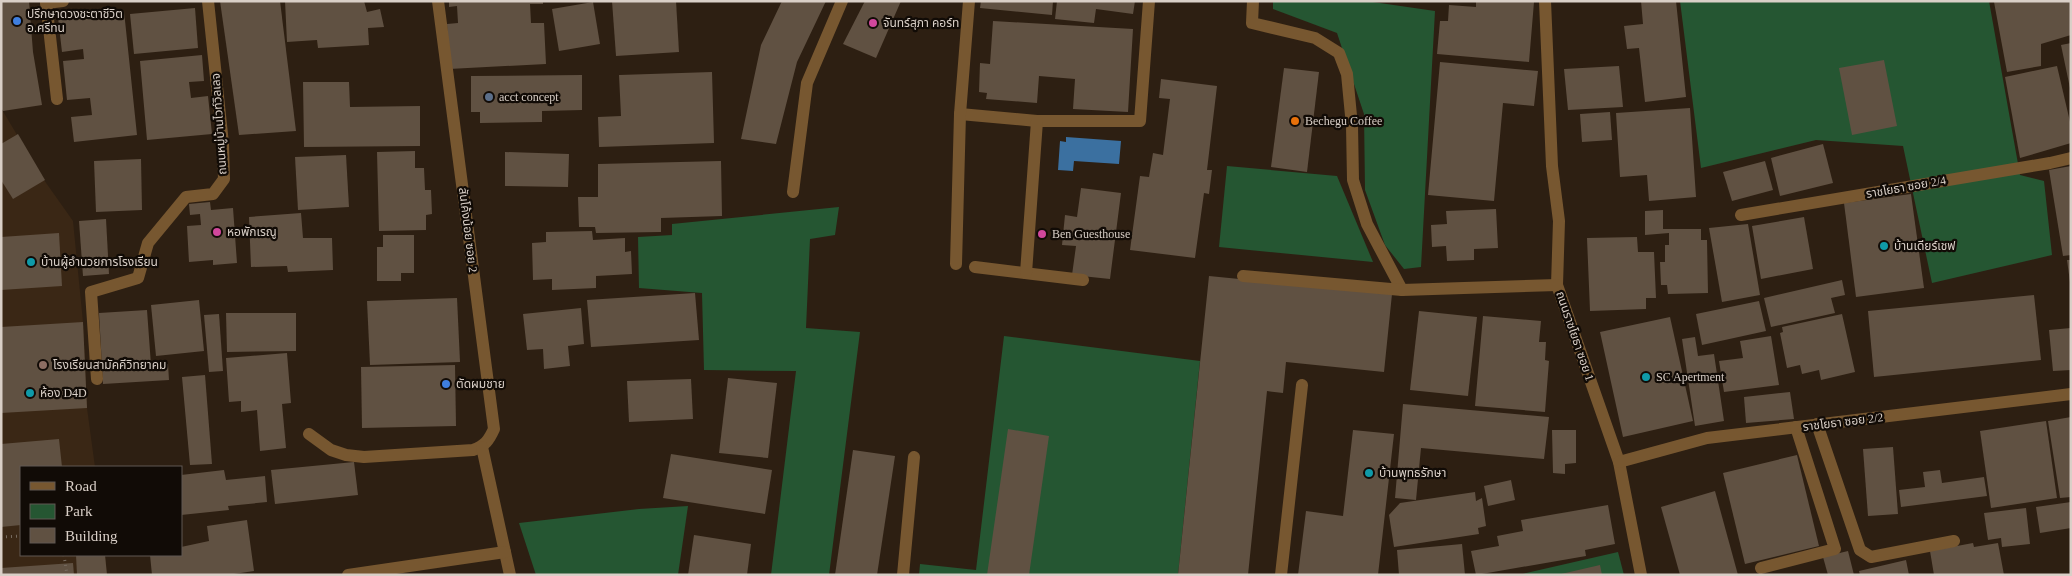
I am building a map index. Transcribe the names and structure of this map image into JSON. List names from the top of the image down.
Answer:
{
  "streets": {
    "street": [
      "ถนนหมู่บ้านไวท์วิลเลจ",
      "ราชโยธา ซอย 2/4",
      "สันโค้งน้อย ซอย 2",
      "ถนนราชโยธา ซอย 1",
      "ราชโยธา ซอย 2/2"
    ]
  },
  "crossings": [
    ["ถนนราชโยธา ซอย 1", "ราชโยธา ซอย 2/2"]
  ],
  "places": [
    "ปรึกษาดวงชะตาชีวิต อ.ศรีทน",
    "จันทร์สุภา คอร์ท",
    "acct concept",
    "Bechegu Coffee",
    "หอพักเรณู",
    "Ben Guesthouse",
    "บ้านเดียร์เชฟ",
    "บ้านผู้อำนวยการโรงเรียน",
    "โรงเรียนสามัคคีวิทยาคม",
    "SC Apertment",
    "ตัดผมชาย",
    "ห้อง D4D",
    "บ้านพุทธรักษา"
  ],
  "legend": ["Road", "Park", "Building"]
}
